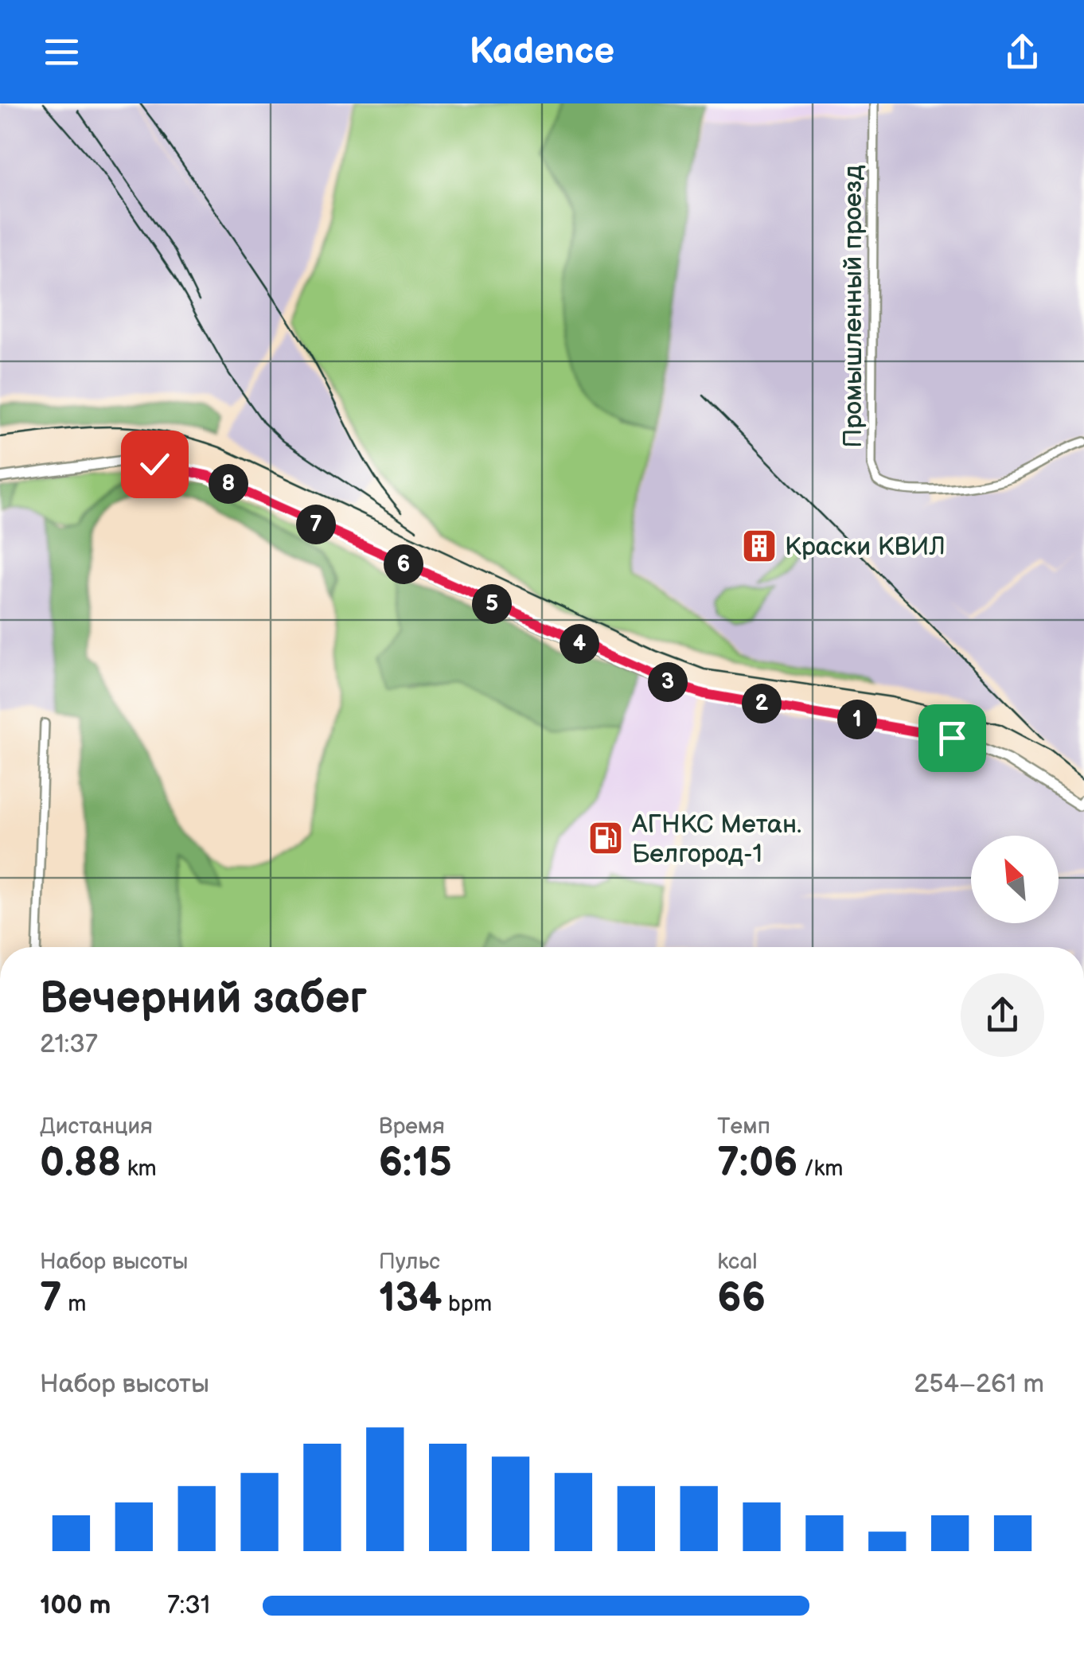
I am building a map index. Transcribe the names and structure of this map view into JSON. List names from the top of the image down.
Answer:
{
  "streets": {
    "street": ["Промышленный проезд"]
  },
  "places": {
    "building": ["Краски КВИЛ"],
    "fuel station": ["АГНКС Метан. Белгород-1"]
  },
  "north": "top left",
  "page": {
    "header": "Kadence",
    "pins": [
      "8",
      "7",
      "6",
      "5",
      "4",
      "3",
      "2",
      "1"
    ],
    "heading": ["Вечерний забег", "21:37"],
    "stats": [
      ["Дистанция", "0.88 km"],
      ["Время", "6:15"],
      ["Темп", "7:06 /km"],
      ["Набор высоты", "7 m"],
      ["Пульс", "134 bpm"],
      ["kcal", "66"]
    ],
    "chart": ["Набор высоты", "254–261 m"],
    "list": [
      {
        "name": "100 m",
        "note": "7:31"
      }
    ]
  }
}
